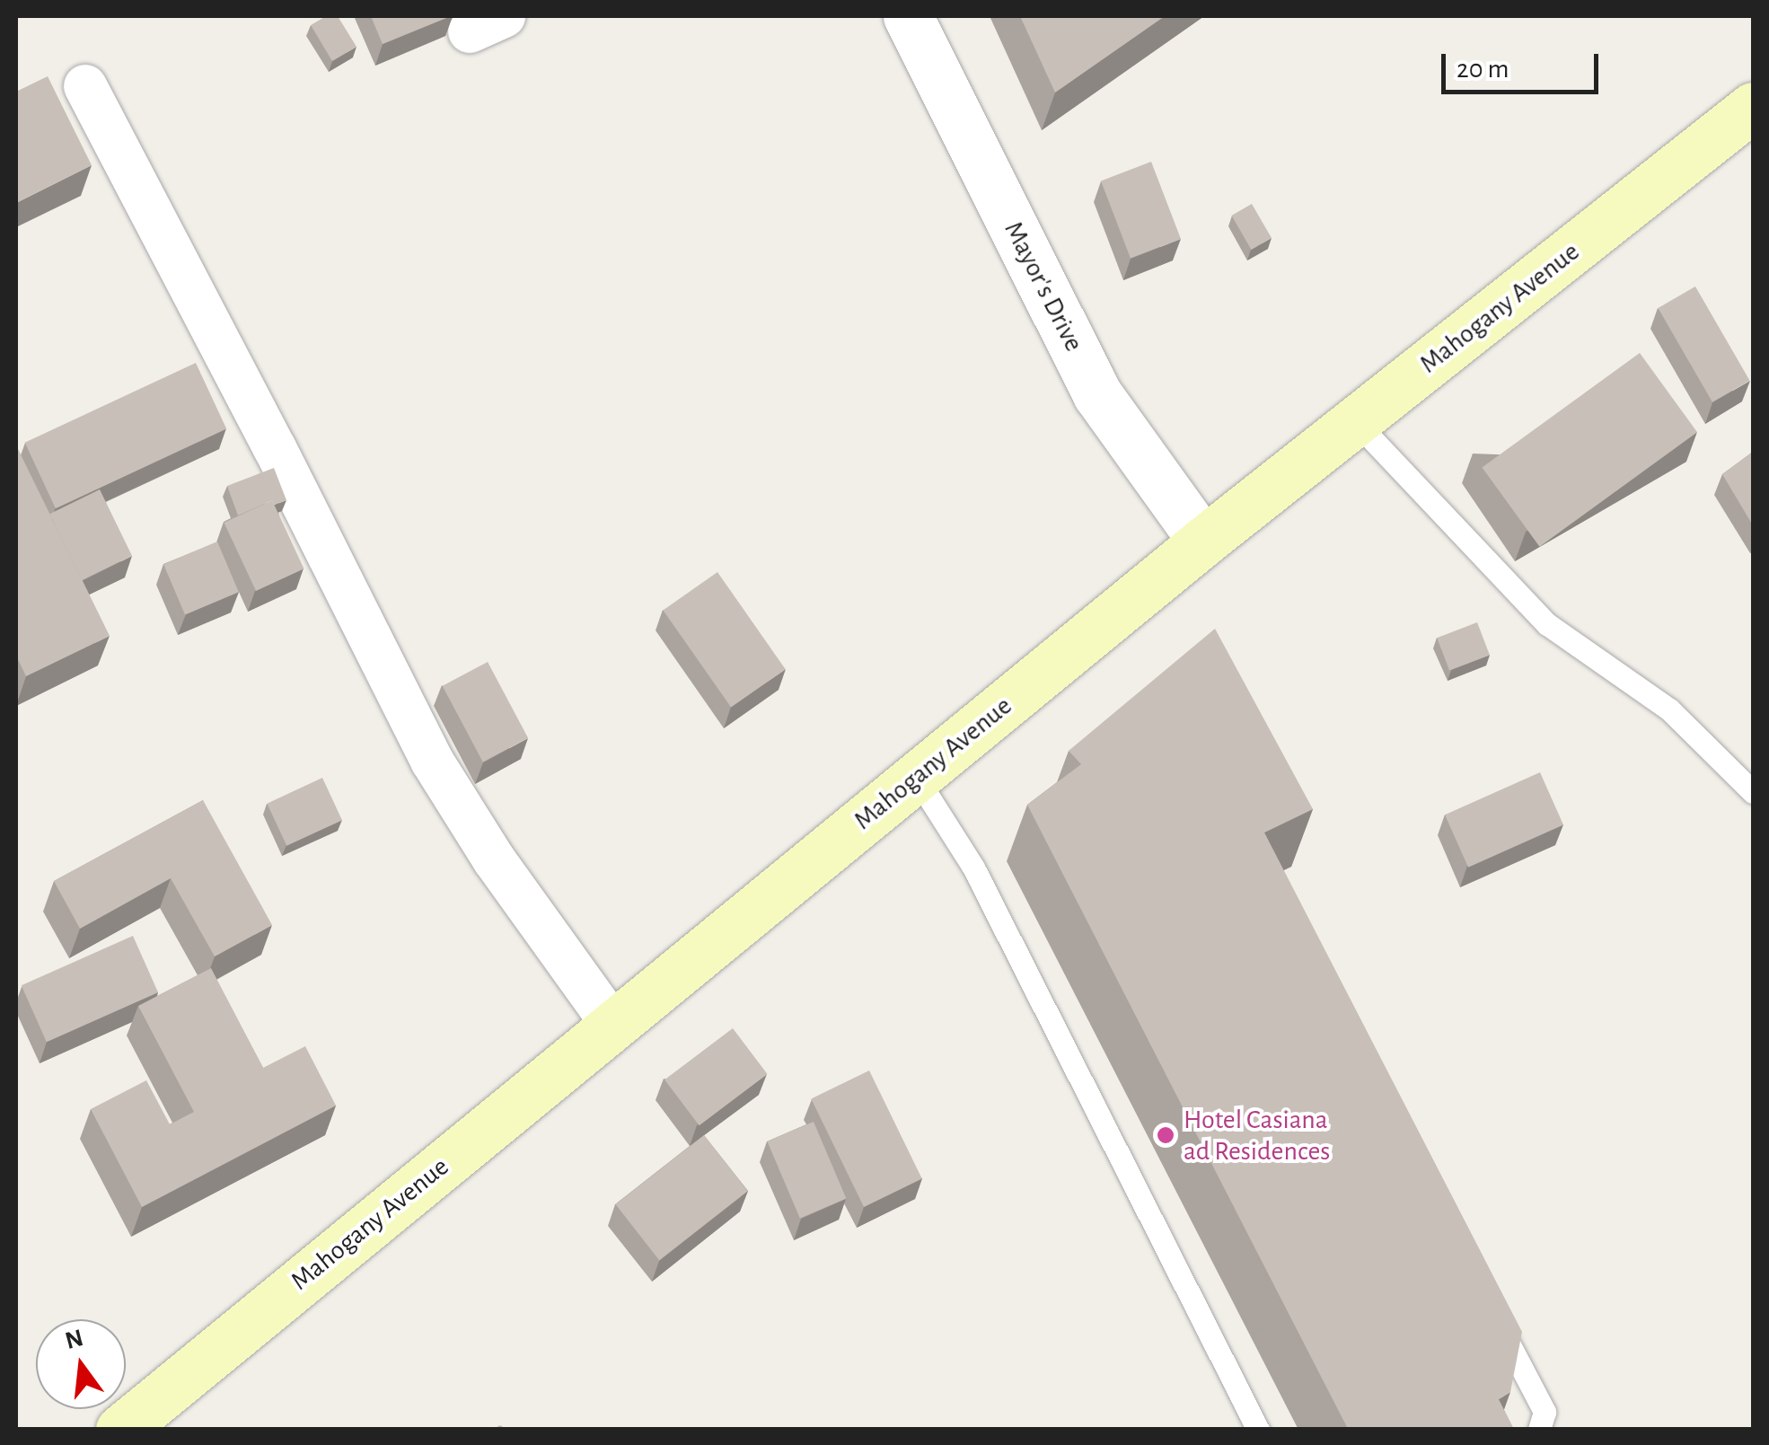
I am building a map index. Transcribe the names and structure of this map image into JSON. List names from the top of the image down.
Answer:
{
  "streets": {
    "main road": ["Mahogany Avenue"],
    "street": ["Mayor's Drive"]
  },
  "crossings": [
    ["Mayor's Drive", "Mahogany Avenue"]
  ],
  "places": ["Hotel Casiana ad Residences"],
  "scale_bar": "20 m",
  "north": "top"
}
